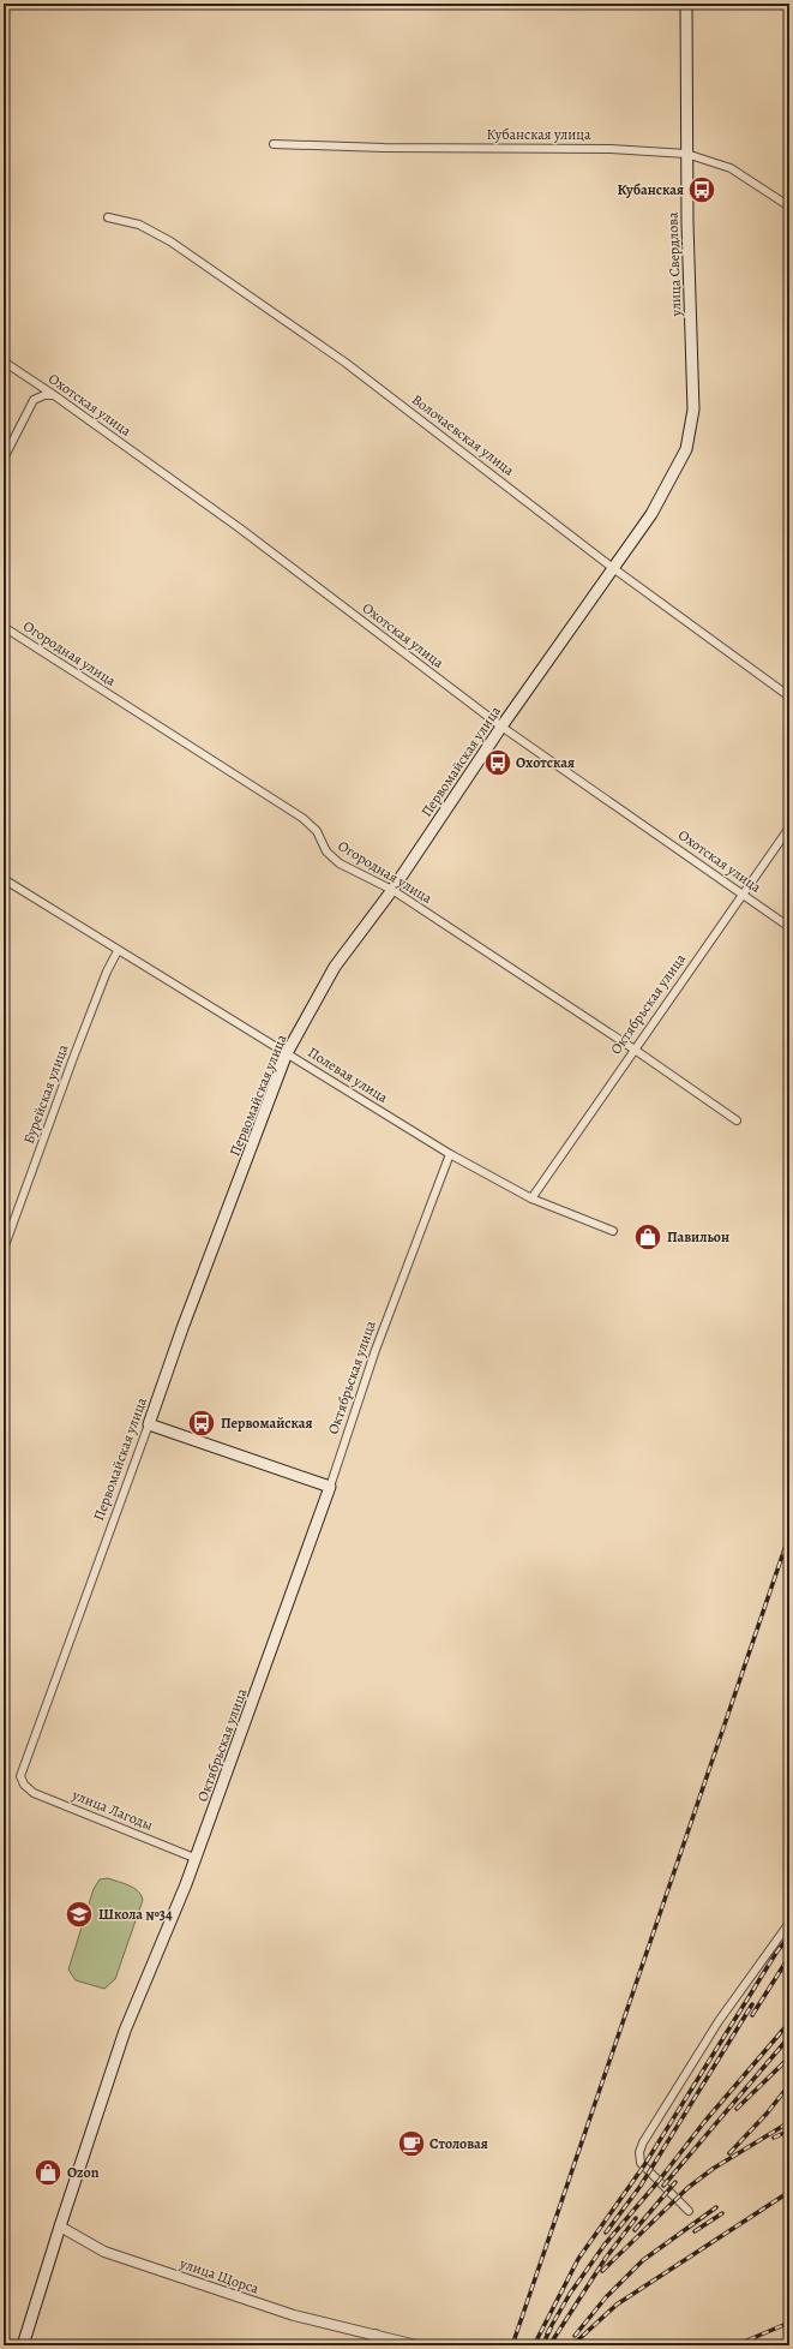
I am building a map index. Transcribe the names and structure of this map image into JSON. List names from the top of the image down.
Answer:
{
  "streets": {
    "main road": ["улица Свердлова", "Первомайская улица", "Октябрьская улица"],
    "street": [
      "Кубанская улица",
      "Охотская улица",
      "Волочаевская улица",
      "Огородная улица",
      "Полевая улица",
      "Бурейская улица",
      "улица Лагоды",
      "улица Щорса"
    ]
  },
  "crossings": [
    ["Кубанская улица", "улица Свердлова"],
    ["улица Свердлова", "Первомайская улица"],
    ["Охотская улица", "Первомайская улица"],
    ["Охотская улица", "Октябрьская улица"],
    ["Волочаевская улица", "Первомайская улица"],
    ["Огородная улица", "Первомайская улица"],
    ["Огородная улица", "Октябрьская улица"],
    ["Первомайская улица", "Полевая улица"],
    ["Первомайская улица", "улица Лагоды"],
    ["Октябрьская улица", "Полевая улица"],
    ["Октябрьская улица", "улица Лагоды"],
    ["Октябрьская улица", "улица Щорса"],
    ["Полевая улица", "Бурейская улица"]
  ],
  "places": {
    "bus stop": ["Кубанская", "Охотская", "Первомайская"],
    "shop": ["Павильон", "Ozon"],
    "school or university": ["Школа №34"],
    "cafe": ["Столовая"]
  }
}
